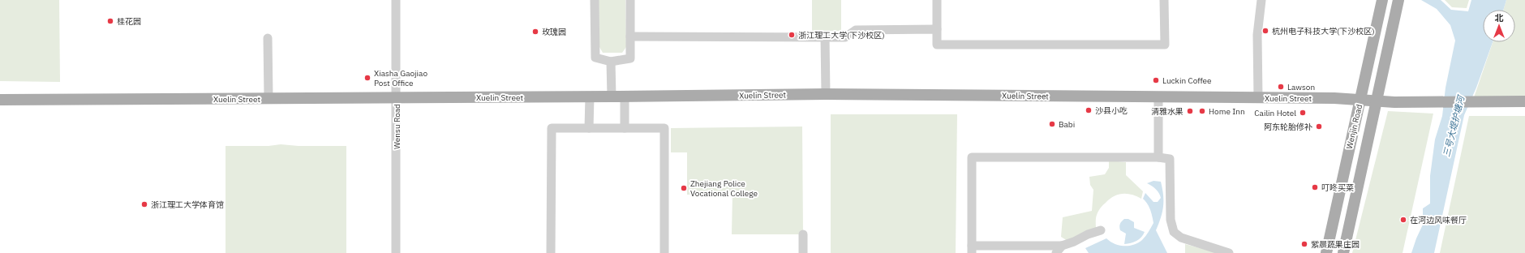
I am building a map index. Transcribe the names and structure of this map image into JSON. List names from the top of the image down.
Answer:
{
  "streets": {
    "main road": ["Xuelin Street", "Wenjin Road"],
    "street": ["Wensu Road"]
  },
  "crossings": [
    ["Xuelin Street", "Wensu Road"],
    ["Xuelin Street", "Wenjin Road"]
  ],
  "water": ["三号大堤护塘河"],
  "places": [
    "桂花园",
    "杭州电子科技大学(下沙校区)",
    "玫瑰园",
    "浙江理工大学(下沙校区)",
    "Xiasha Gaojiao Post Office",
    "Luckin Coffee",
    "Lawson",
    "沙县小吃",
    "清雅水果",
    "Home Inn",
    "Cailin Hotel",
    "Babi",
    "阿东轮胎修补",
    "叮咚买菜",
    "Zhejiang Police Vocational College",
    "浙江理工大学体育馆",
    "在河边风味餐厅",
    "紫晨蔬果庄园"
  ],
  "north": "top"
}
